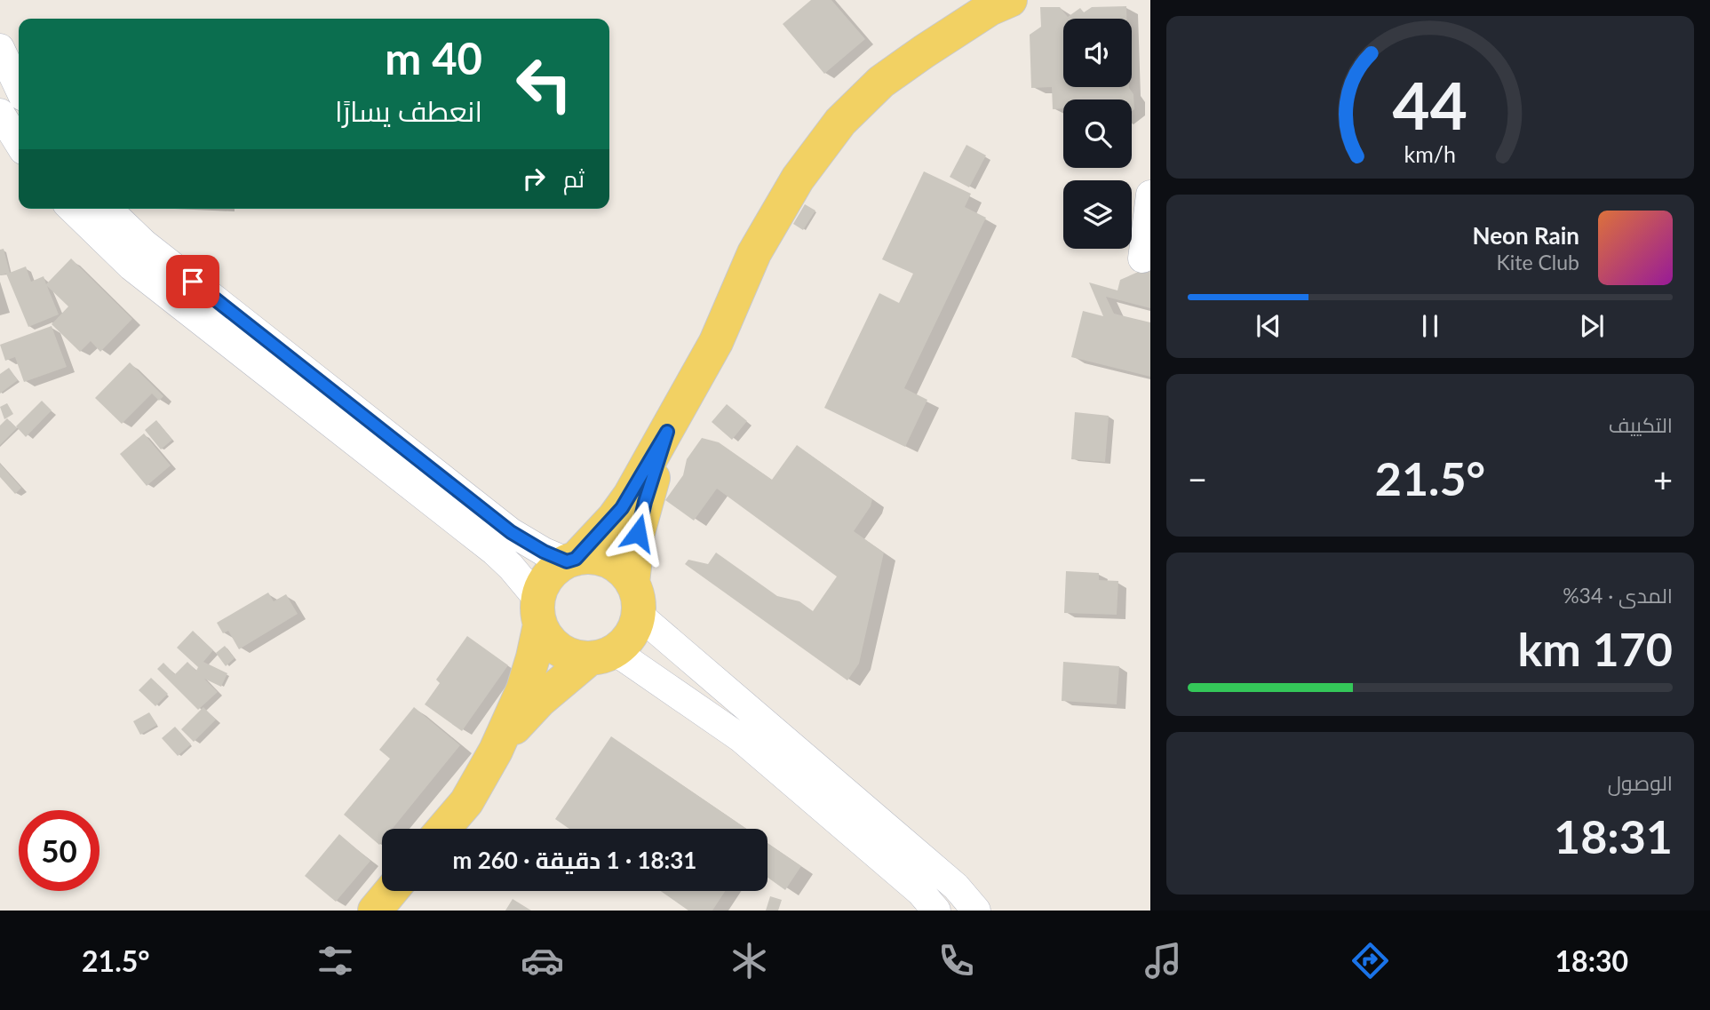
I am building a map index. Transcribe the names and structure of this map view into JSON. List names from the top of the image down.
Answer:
{
  "page": {
    "turn": ["40 m", "انعطف يسارًا"],
    "then": "ثم",
    "song": ["Neon Rain", "Kite Club"],
    "tile": [
      "التكييف",
      ["المدى · 34%", "170 km"],
      ["الوصول", "18:31"]
    ],
    "heat": ["−", "21.5°", "+"],
    "limit": "50",
    "trip": "18:31 · 1 دقيقة · 260 m",
    "tabs": ["18:30", "21.5°"],
    "gauge": ["44", "km/h"]
  }
}
